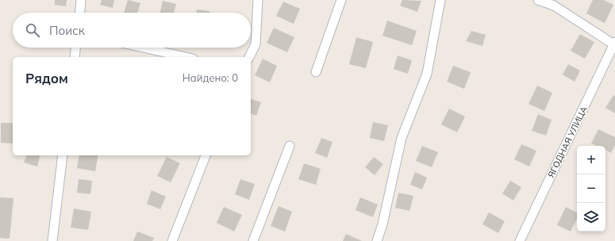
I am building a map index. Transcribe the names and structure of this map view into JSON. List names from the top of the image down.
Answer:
{
  "streets": {
    "street": ["ЯГОДНАЯ УЛИЦА"]
  },
  "page": {
    "search": "Поиск",
    "heading": ["Рядом", "Найдено: 0"],
    "map_buttons": ["+", "−"]
  }
}
